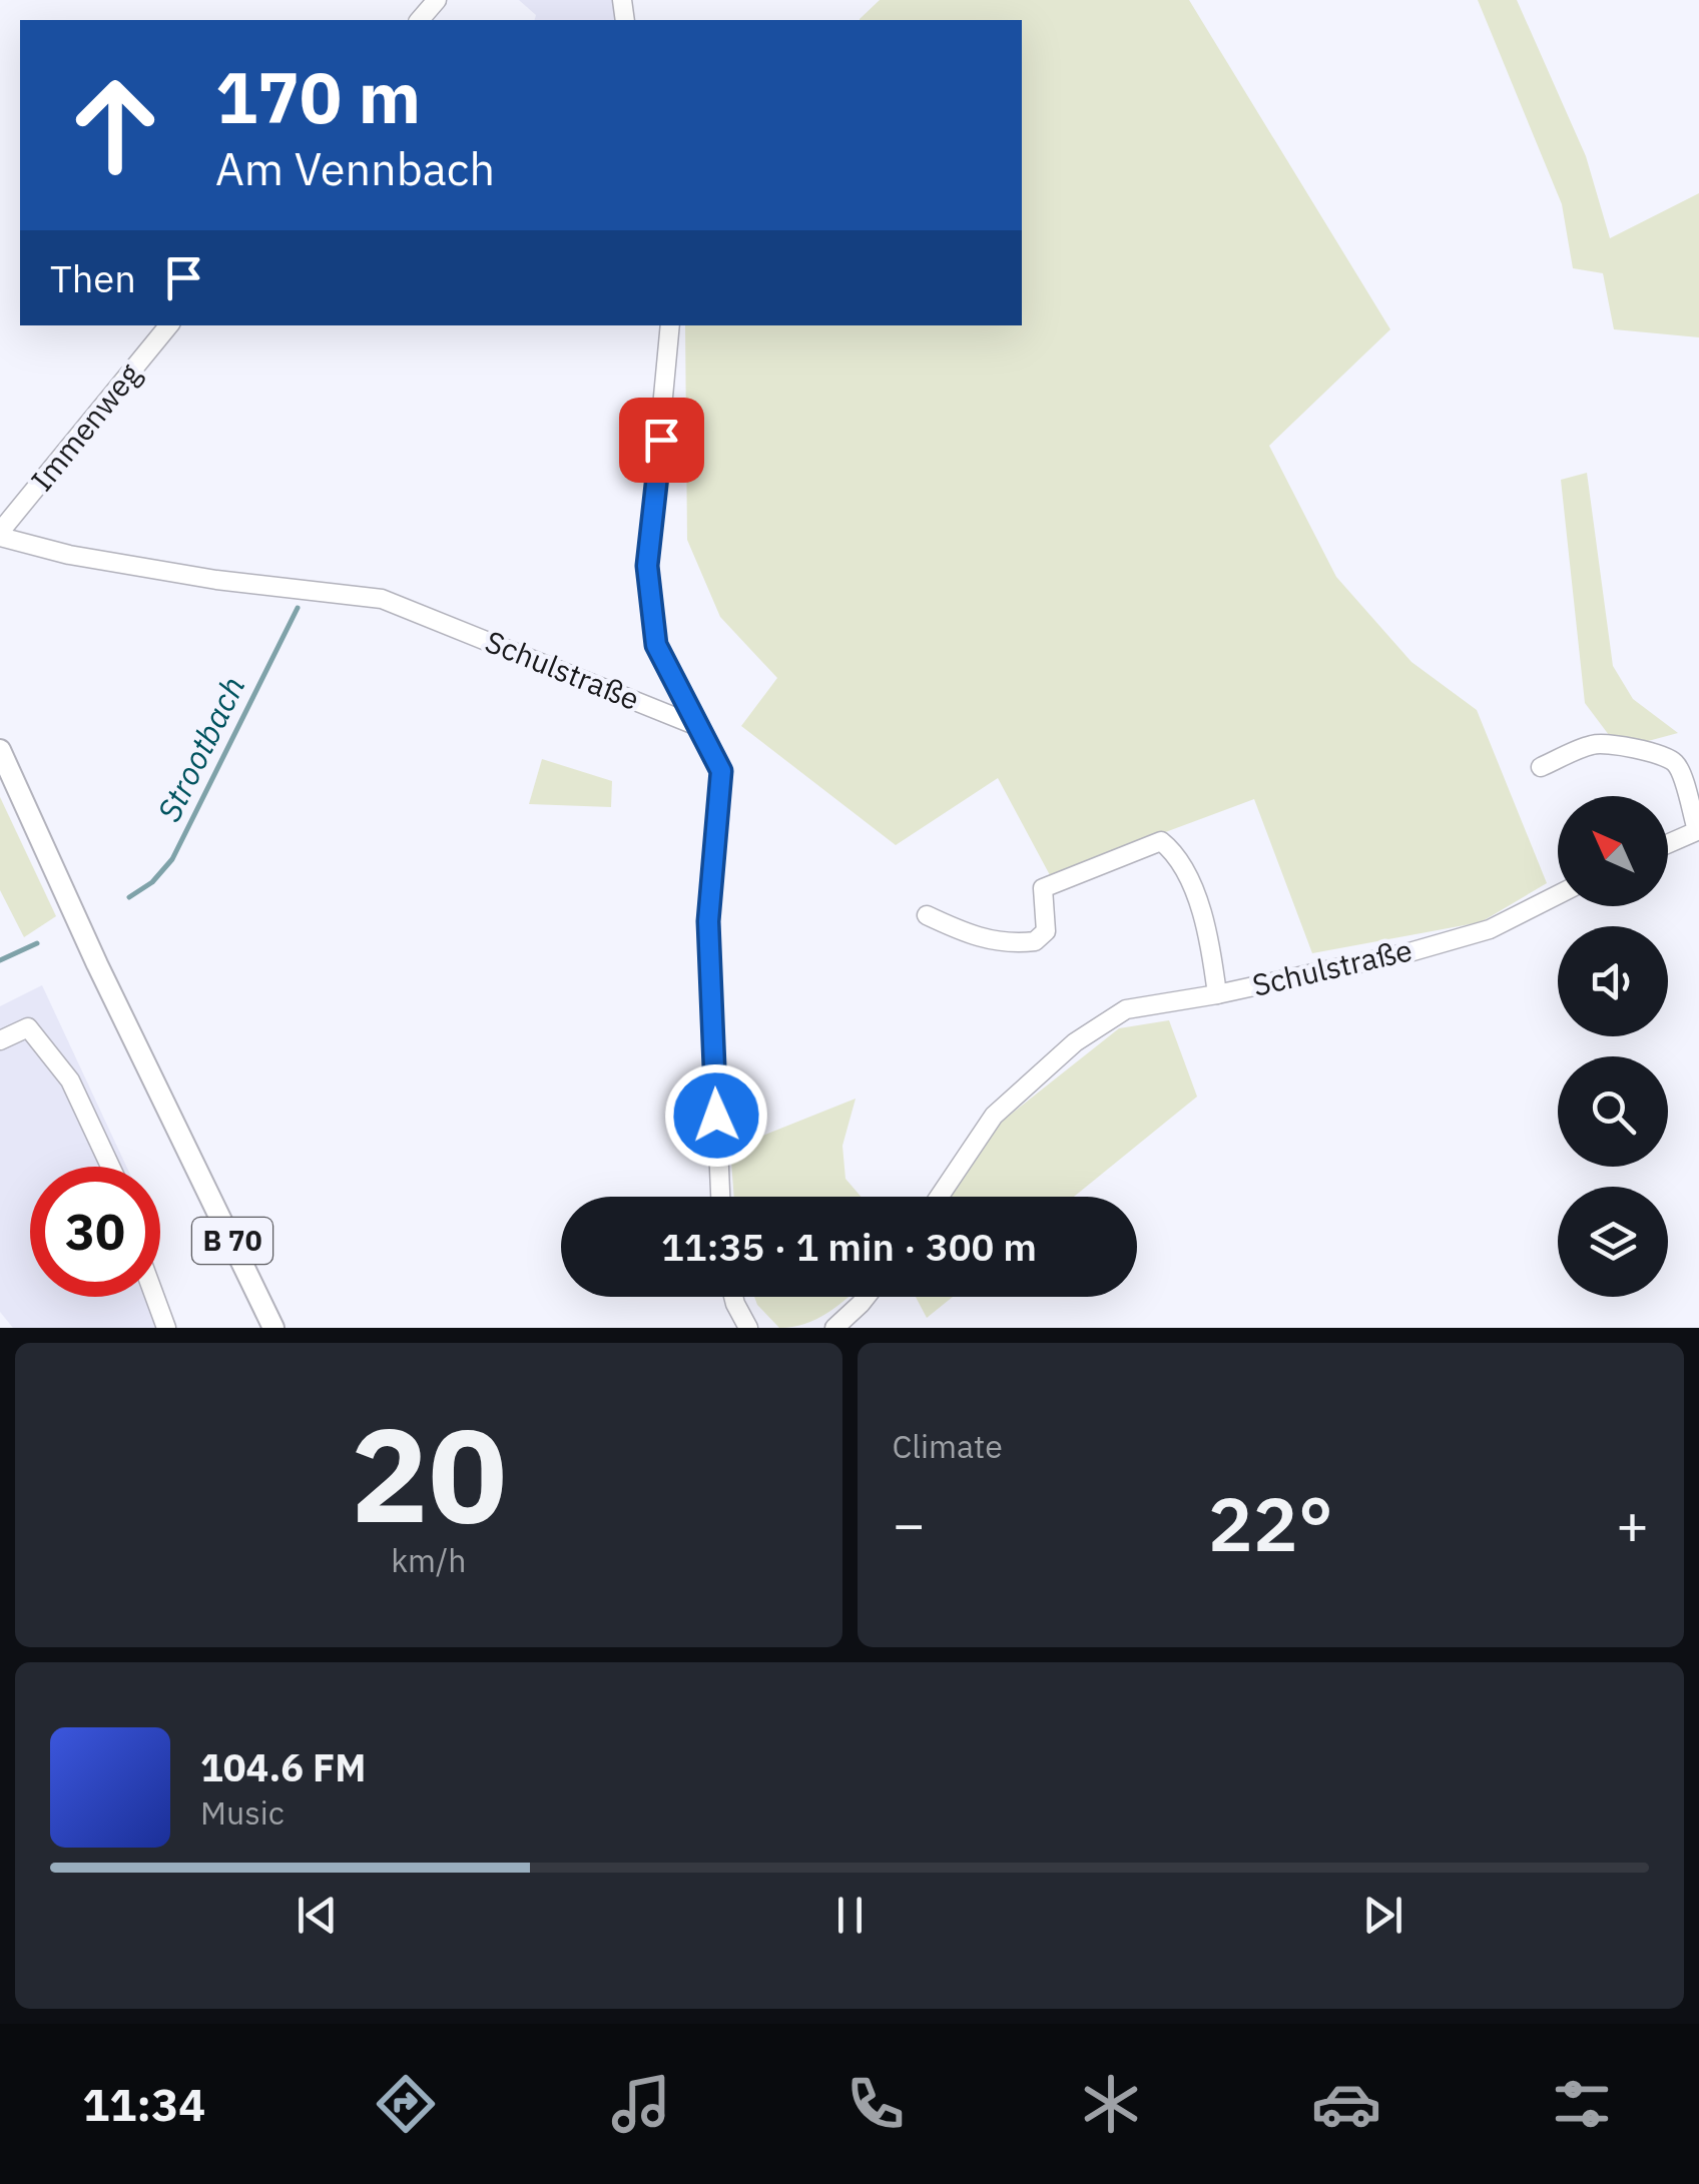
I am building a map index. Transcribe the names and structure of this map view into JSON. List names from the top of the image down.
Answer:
{
  "streets": {
    "main road": ["B 70"],
    "street": ["Immenweg", "Schulstraße"]
  },
  "crossings": [
    ["Immenweg", "Schulstraße"]
  ],
  "water": ["Strootbach"],
  "north": "top left",
  "page": {
    "turn": ["170 m", "Am Vennbach"],
    "then": "Then",
    "limit": "30",
    "trip": "11:35 · 1 min · 300 m",
    "tile": [
      ["20", "km/h"],
      "Climate"
    ],
    "heat": ["−", "22°", "+"],
    "song": ["104.6 FM", "Music"],
    "tabs": "11:34"
  }
}
